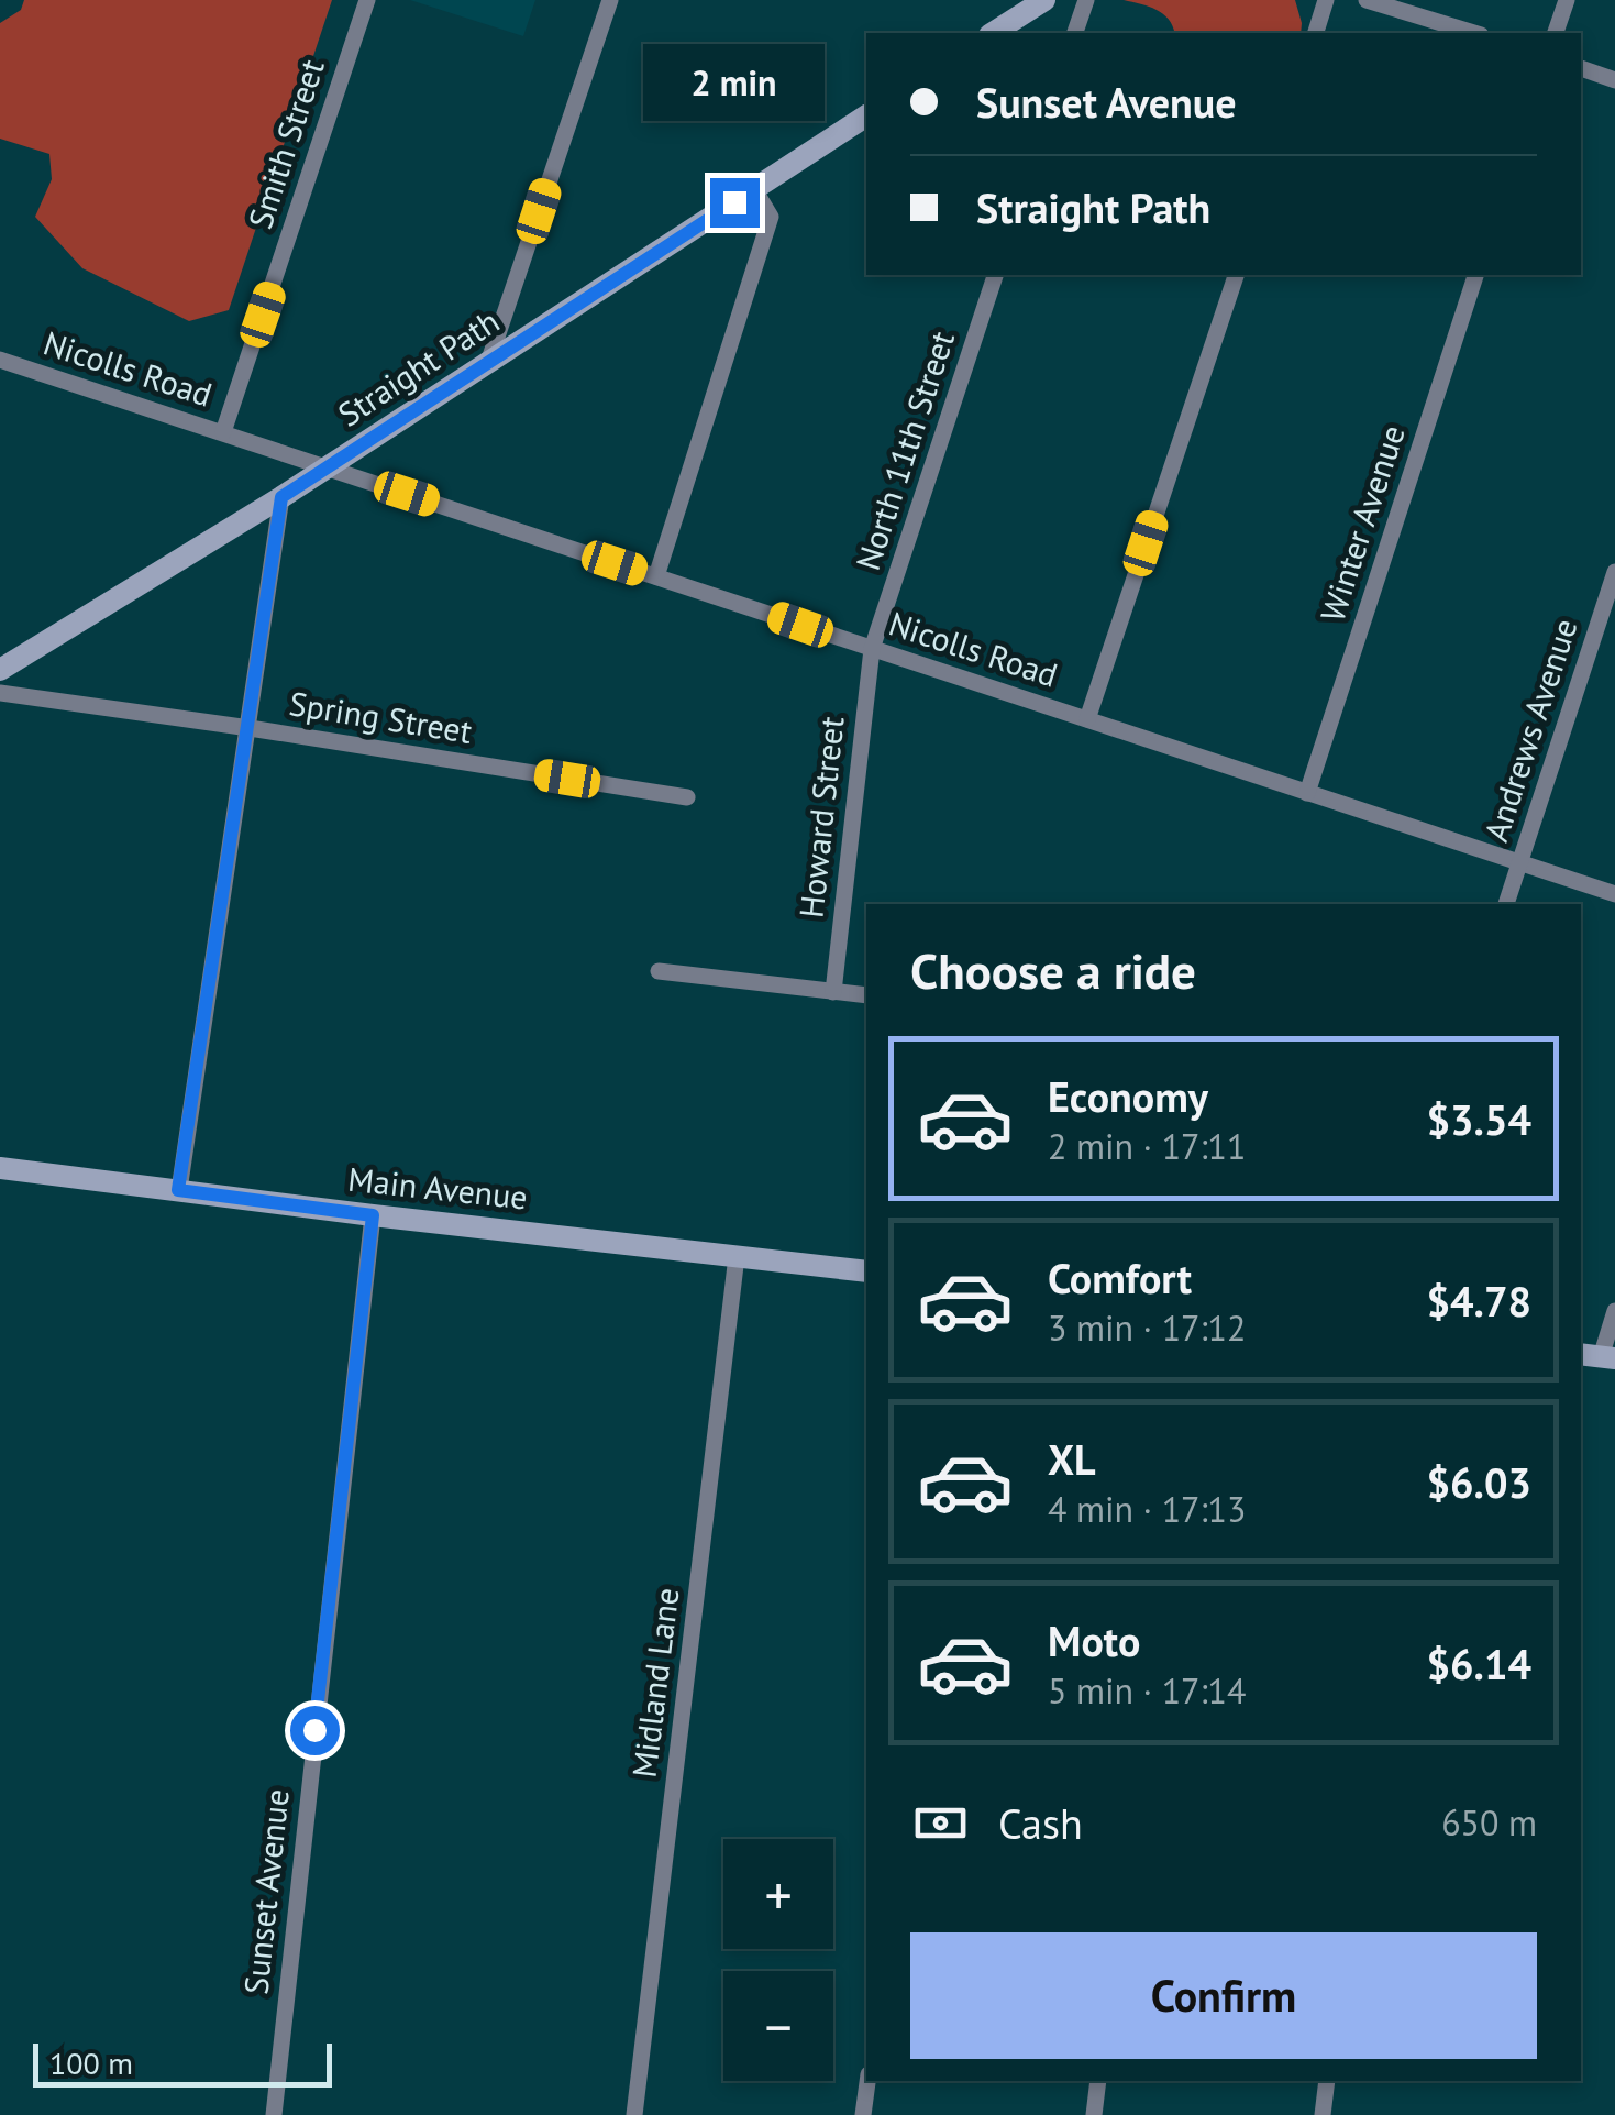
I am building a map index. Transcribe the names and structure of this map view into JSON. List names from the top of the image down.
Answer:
{
  "streets": {
    "main road": ["Straight Path", "Main Avenue"],
    "street": [
      "Smith Street",
      "Nicolls Road",
      "North 11th Street",
      "Winter Avenue",
      "Spring Street",
      "Andrews Avenue",
      "Howard Street",
      "Midland Lane",
      "Sunset Avenue"
    ]
  },
  "crossings": [
    ["Smith Street", "Nicolls Road"],
    ["Straight Path", "Nicolls Road"],
    ["Nicolls Road", "North 11th Street"],
    ["Nicolls Road", "Winter Avenue"],
    ["Nicolls Road", "Andrews Avenue"],
    ["Nicolls Road", "Howard Street"],
    ["North 11th Street", "Howard Street"],
    ["Main Avenue", "Midland Lane"],
    ["Main Avenue", "Sunset Avenue"]
  ],
  "scale_bar": "100 m",
  "page": {
    "banner": ["Sunset Avenue", "Straight Path"],
    "bubble": "2 min",
    "heading": "Choose a ride",
    "list": [
      {
        "name": "Economy",
        "note": "2 min · 17:11",
        "value": "$3.54"
      },
      {
        "name": "Comfort",
        "note": "3 min · 17:12",
        "value": "$4.78"
      },
      {
        "name": "XL",
        "note": "4 min · 17:13",
        "value": "$6.03"
      },
      {
        "name": "Moto",
        "note": "5 min · 17:14",
        "value": "$6.14"
      }
    ],
    "pay": ["Cash", "650 m"],
    "map_buttons": ["+", "−"],
    "buttons": "Confirm",
    "scale": "100 m"
  }
}
